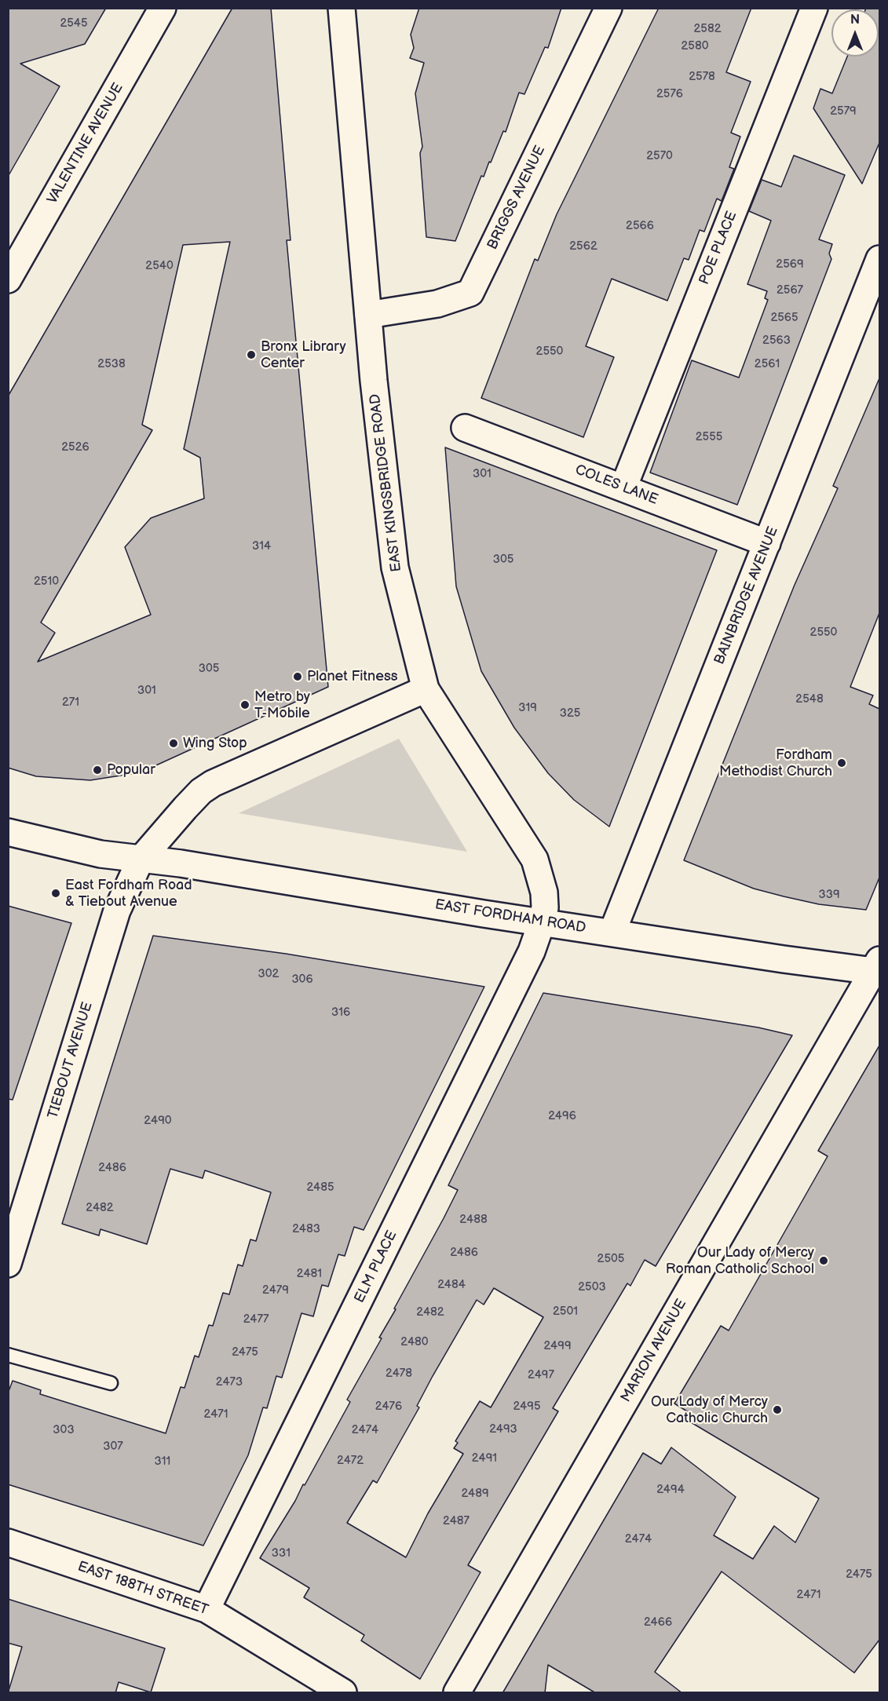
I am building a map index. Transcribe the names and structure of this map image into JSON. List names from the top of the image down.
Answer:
{
  "streets": {
    "street": [
      "VALENTINE AVENUE",
      "BRIGGS AVENUE",
      "POE PLACE",
      "EAST KINGSBRIDGE ROAD",
      "COLES LANE",
      "BAINBRIDGE AVENUE",
      "EAST FORDHAM ROAD",
      "TIEBOUT AVENUE",
      "ELM PLACE",
      "MARION AVENUE",
      "EAST 188TH STREET"
    ]
  },
  "crossings": [
    ["BRIGGS AVENUE", "EAST KINGSBRIDGE ROAD"],
    ["POE PLACE", "COLES LANE"],
    ["EAST KINGSBRIDGE ROAD", "EAST FORDHAM ROAD"],
    ["EAST KINGSBRIDGE ROAD", "ELM PLACE"],
    ["COLES LANE", "BAINBRIDGE AVENUE"],
    ["BAINBRIDGE AVENUE", "EAST FORDHAM ROAD"],
    ["EAST FORDHAM ROAD", "TIEBOUT AVENUE"],
    ["EAST FORDHAM ROAD", "ELM PLACE"],
    ["EAST FORDHAM ROAD", "MARION AVENUE"],
    ["ELM PLACE", "EAST 188TH STREET"]
  ],
  "places": [
    "Bronx Library Center",
    "Planet Fitness",
    "Metro by T-Mobile",
    "Wing Stop",
    "Fordham Methodist Church",
    "Popular",
    "East Fordham Road & Tiebout Avenue",
    "Our Lady of Mercy Roman Catholic School",
    "Our Lady of Mercy Catholic Church"
  ],
  "house_numbers": [
    "2545",
    "2582",
    "2580",
    "2578",
    "2576",
    "2579",
    "2570",
    "2566",
    "2562",
    "2569",
    "2540",
    "2567",
    "2565",
    "2563",
    "2550",
    "2538",
    "2561",
    "2555",
    "2526",
    "301",
    "314",
    "305",
    "2510",
    "2550",
    "305",
    "301",
    "2548",
    "271",
    "319",
    "325",
    "339",
    "302",
    "306",
    "316",
    "2496",
    "2490",
    "2486",
    "2485",
    "2482",
    "2488",
    "2483",
    "2486",
    "2505",
    "2481",
    "2484",
    "2503",
    "2479",
    "2501",
    "2482",
    "2477",
    "2480",
    "2499",
    "2475",
    "2478",
    "2497",
    "2473",
    "2476",
    "2495",
    "2471",
    "2493",
    "303",
    "2474",
    "307",
    "2491",
    "2472",
    "311",
    "2494",
    "2489",
    "2487",
    "2474",
    "331",
    "2475",
    "2471",
    "2466"
  ],
  "north": "top"
}
